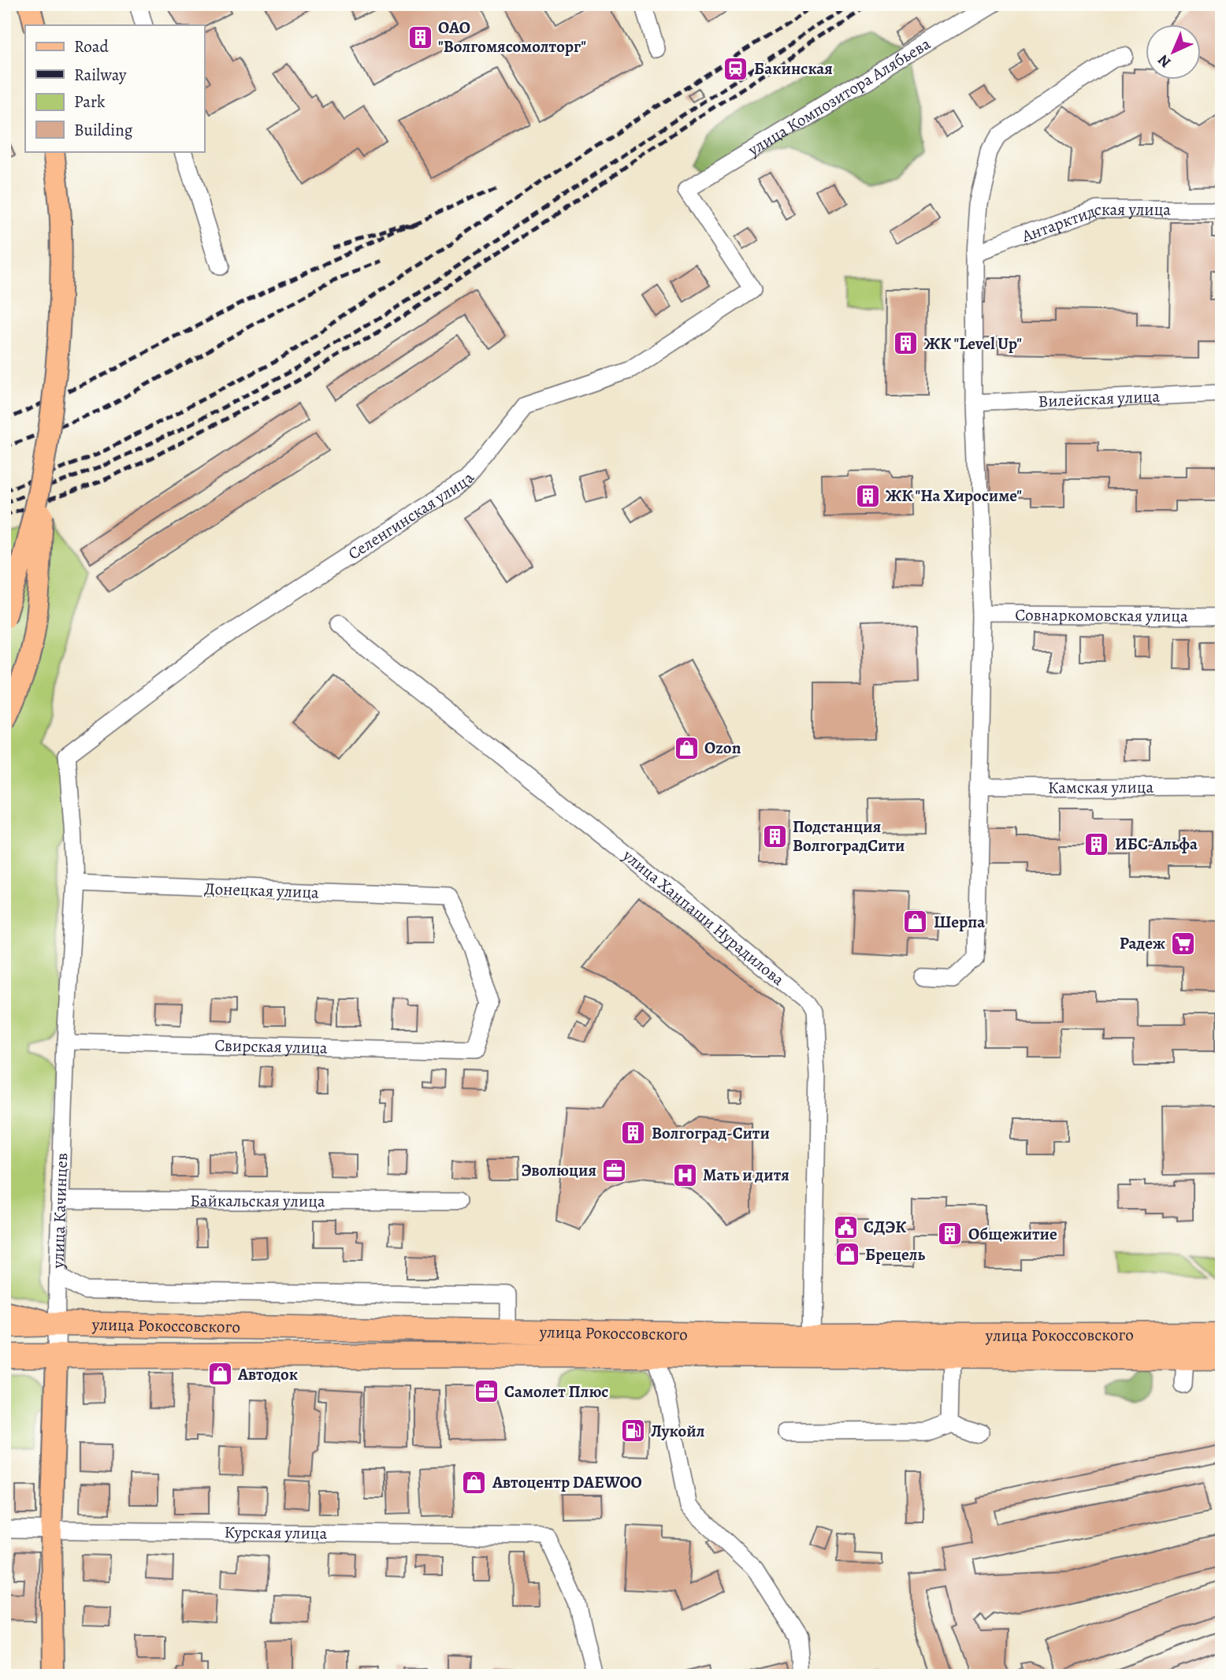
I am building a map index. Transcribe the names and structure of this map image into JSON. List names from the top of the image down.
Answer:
{
  "streets": {
    "highway": ["улица Рокоссовского"],
    "street": [
      "улица Композитора Алябьева",
      "Антарктидская улица",
      "Вилейская улица",
      "Селенгинская улица",
      "Совнаркомовская улица",
      "Камская улица",
      "Донецкая улица",
      "улица Ханпаши Нурадилова",
      "Свирская улица",
      "Байкальская улица",
      "улица Качинцев",
      "Курская улица"
    ]
  },
  "crossings": [
    ["улица Композитора Алябьева", "Селенгинская улица"],
    ["Селенгинская улица", "улица Качинцев"],
    ["Донецкая улица", "Свирская улица"],
    ["Донецкая улица", "улица Качинцев"],
    ["улица Ханпаши Нурадилова", "улица Рокоссовского"],
    ["Свирская улица", "улица Качинцев"],
    ["Байкальская улица", "улица Качинцев"],
    ["улица Качинцев", "улица Рокоссовского"]
  ],
  "places": {
    "building": [
      "ОАО \"Волгомясомолторг\"",
      "ЖК \"Level Up\"",
      "ЖК \"На Хиросиме\"",
      "Подстанция ВолгоградСити",
      "ИБС-Альфа",
      "Волгоград-Сити",
      "Общежитие"
    ],
    "station": ["Бакинская"],
    "shop": [
      "Ozon",
      "Шерпа",
      "Брецель",
      "Автодок",
      "Автоцентр DAEWOO"
    ],
    "supermarket": ["Радеж"],
    "office": ["Эволюция", "Самолет Плюс"],
    "hospital": ["Мать и дитя"],
    "public building": ["СДЭК"],
    "fuel station": ["Лукойл"]
  },
  "legend": [
    "Road",
    "Railway",
    "Park",
    "Building"
  ],
  "north": "bottom left"
}
